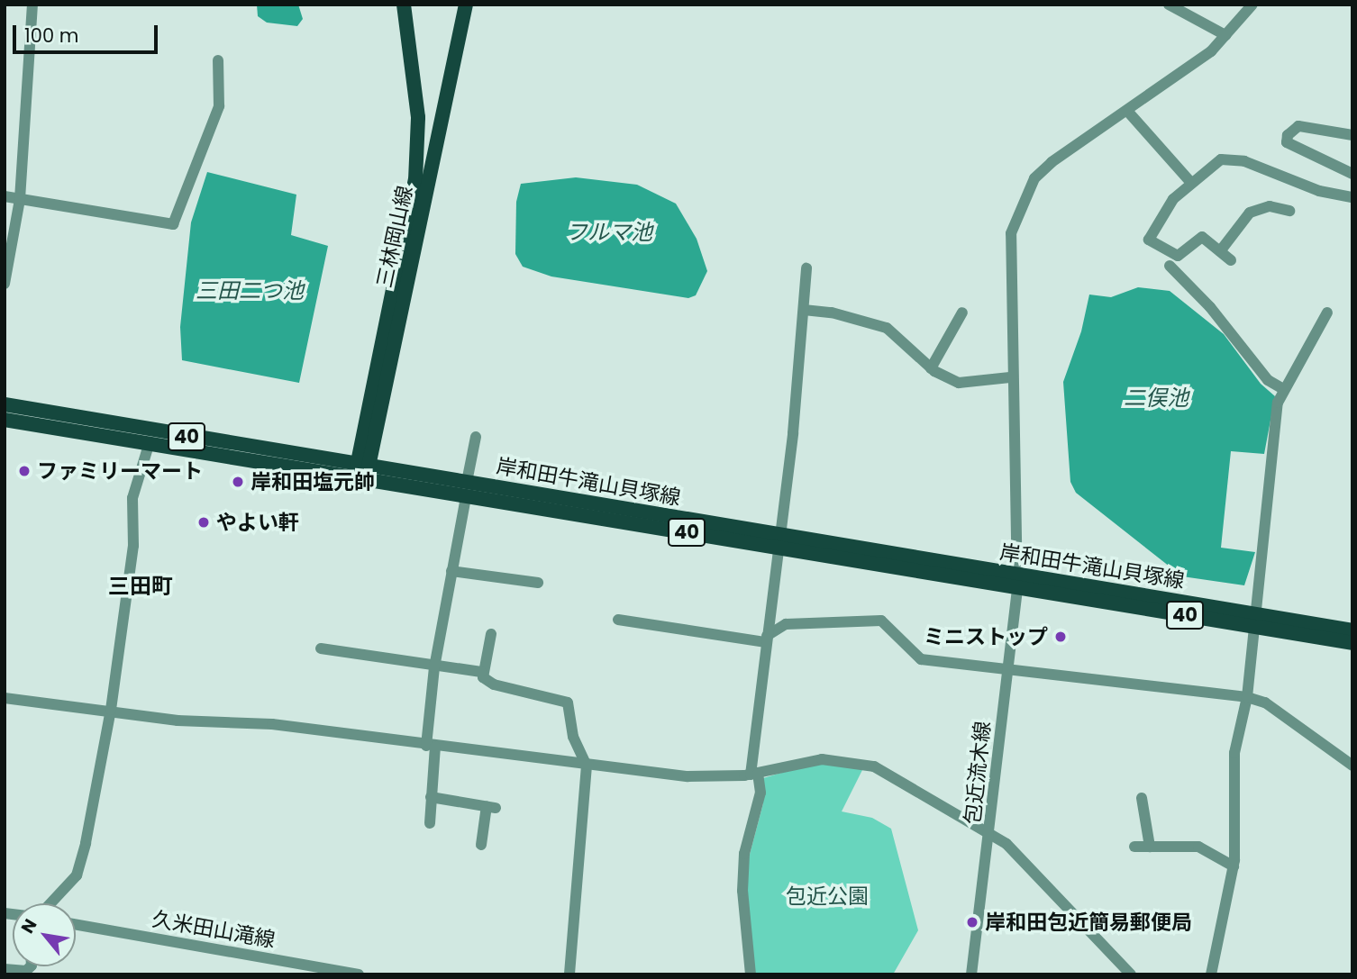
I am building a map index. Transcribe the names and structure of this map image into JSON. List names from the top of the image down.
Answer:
{
  "streets": {
    "main road": ["三林岡山線", "40", "岸和田牛滝山貝塚線"],
    "street": ["包近流木線", "久米田山滝線"]
  },
  "crossings": [
    ["三林岡山線", "岸和田牛滝山貝塚線"],
    ["岸和田牛滝山貝塚線", "包近流木線"]
  ],
  "districts": ["三田町"],
  "water": ["フルマ池", "三田二つ池", "二俣池"],
  "parks": ["包近公園"],
  "places": [
    "ファミリーマート",
    "岸和田塩元帥",
    "やよい軒",
    "ミニストップ",
    "岸和田包近簡易郵便局"
  ],
  "scale_bar": "100 m",
  "north": "top left"
}
